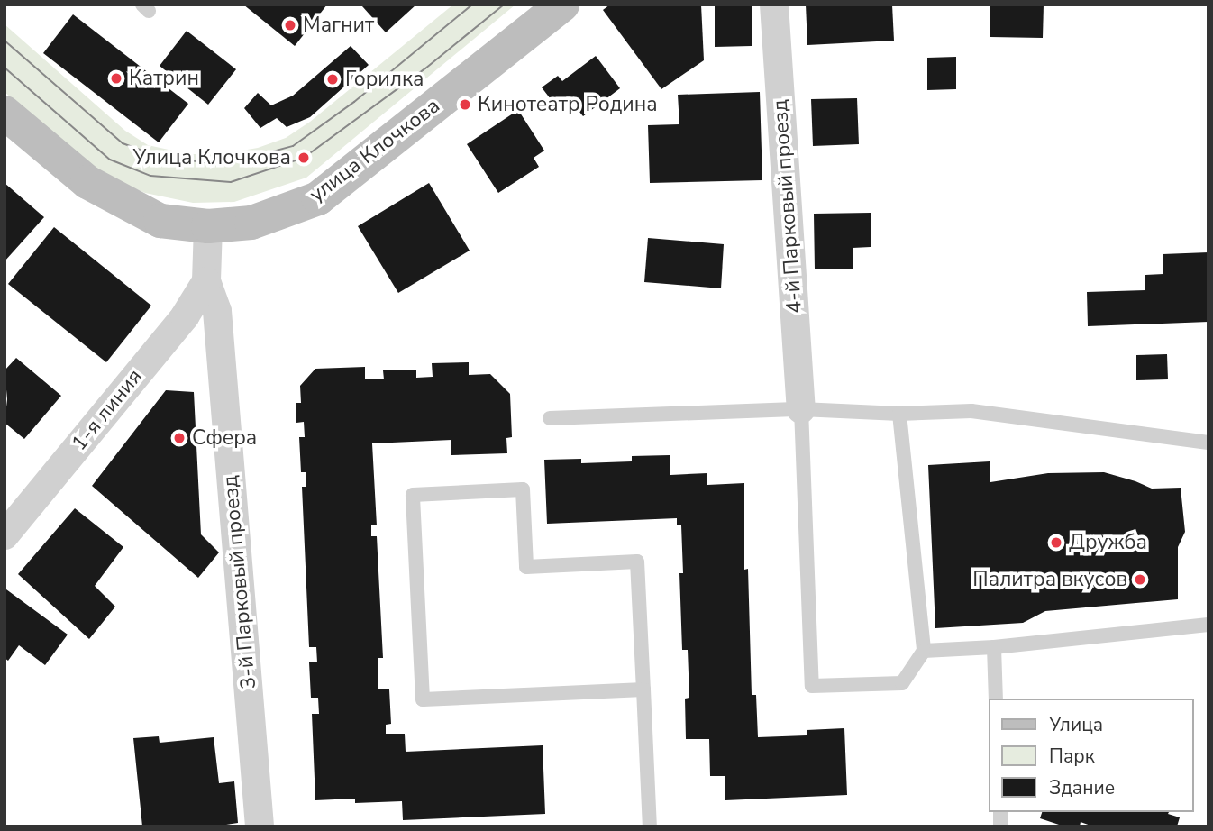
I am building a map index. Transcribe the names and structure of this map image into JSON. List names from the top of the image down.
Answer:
{
  "streets": {
    "street": [
      "улица Клочкова",
      "4-й Парковый проезд",
      "1-я линия",
      "3-й Парковый проезд"
    ]
  },
  "crossings": [
    ["улица Клочкова", "3-й Парковый проезд"],
    ["1-я линия", "3-й Парковый проезд"]
  ],
  "places": [
    "Магнит",
    "Катрин",
    "Горилка",
    "Кинотеатр Родина",
    "Улица Клочкова",
    "Сфера",
    "Дружба",
    "Палитра вкусов"
  ],
  "legend": ["Улица", "Парк", "Здание"]
}
